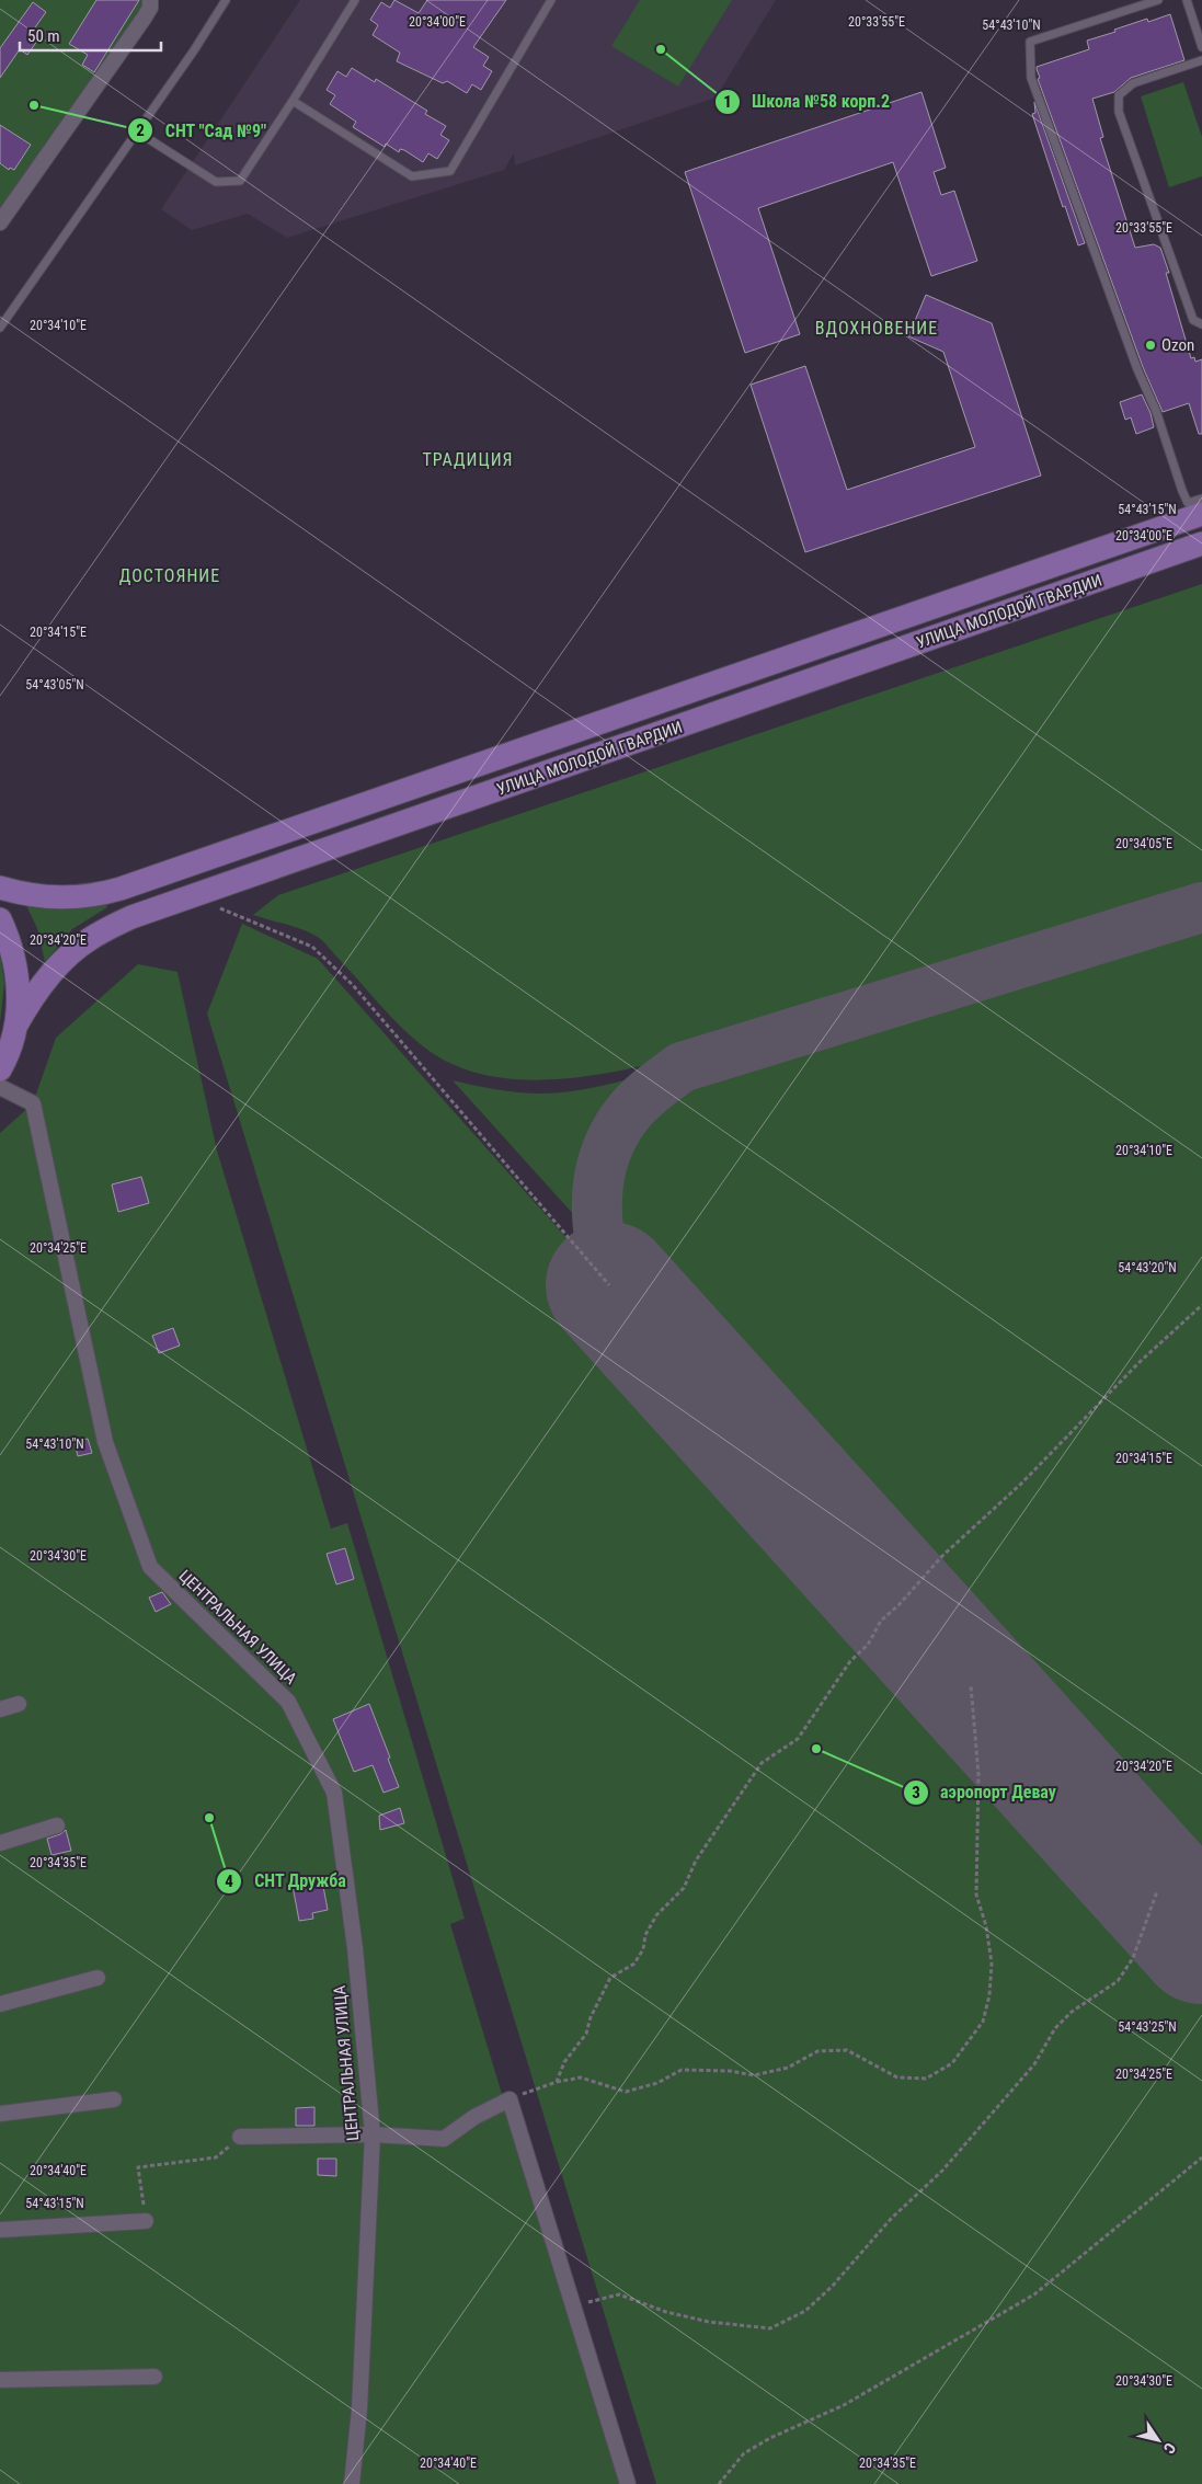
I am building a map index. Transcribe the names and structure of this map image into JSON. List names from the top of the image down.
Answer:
{
  "streets": {
    "main road": ["УЛИЦА МОЛОДОЙ ГВАРДИИ"],
    "street": ["ЦЕНТРАЛЬНАЯ УЛИЦА"]
  },
  "districts": ["ВДОХНОВЕНИЕ", "ТРАДИЦИЯ", "ДОСТОЯНИЕ"],
  "places": [
    "Школа №58 корп.2",
    "СНТ \"Сад №9\"",
    "Ozon",
    "аэропорт Девау",
    "СНТ Дружба"
  ],
  "scale_bar": "50 m",
  "north": "bottom right",
  "coordinates": [
    "20°34'00\"E",
    "20°33'55\"E",
    "54°43'10\"N",
    "20°34'10\"E",
    "54°43'15\"N",
    "20°34'15\"E",
    "54°43'05\"N",
    "20°34'05\"E",
    "20°34'20\"E",
    "20°34'25\"E",
    "54°43'20\"N",
    "20°34'30\"E",
    "20°34'35\"E",
    "54°43'25\"N",
    "20°34'40\"E"
  ]
}
